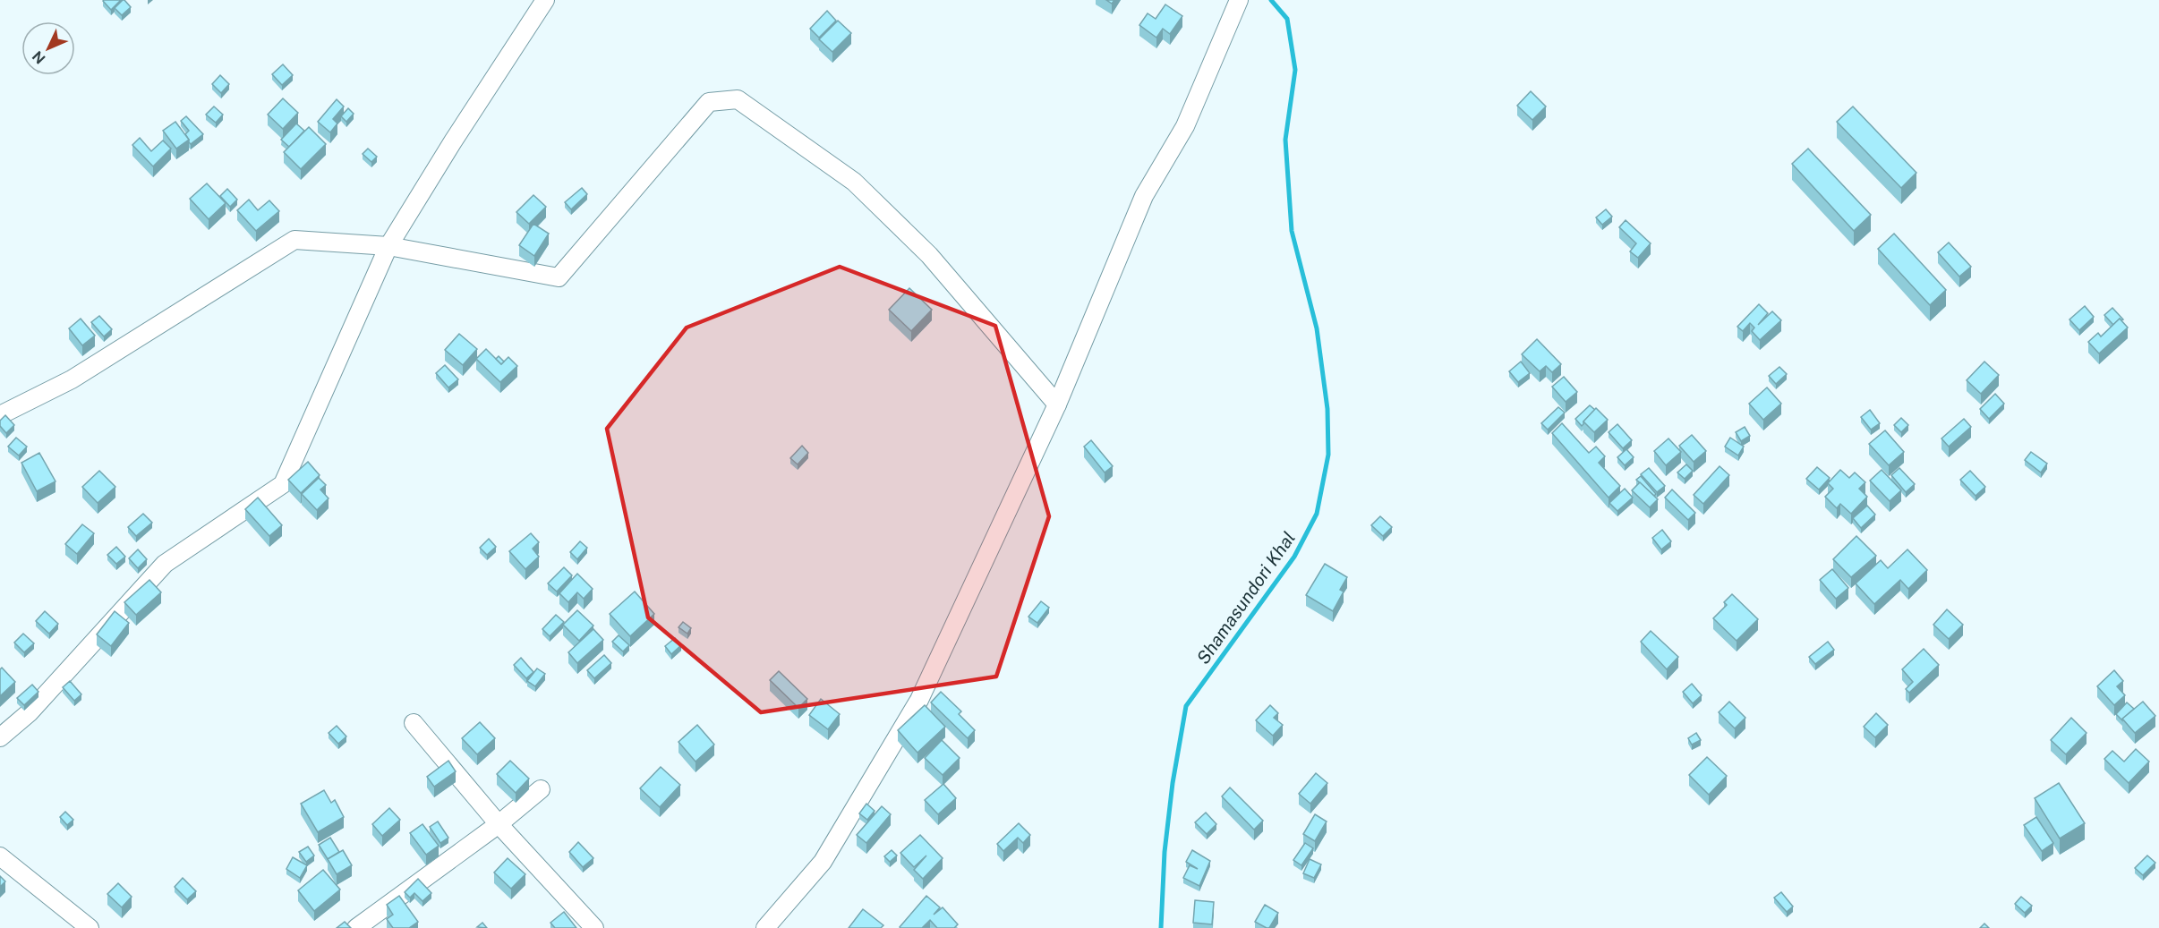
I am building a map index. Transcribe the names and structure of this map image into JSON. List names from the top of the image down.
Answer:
{
  "water": ["Shamasundori Khal"],
  "north": "bottom left"
}
